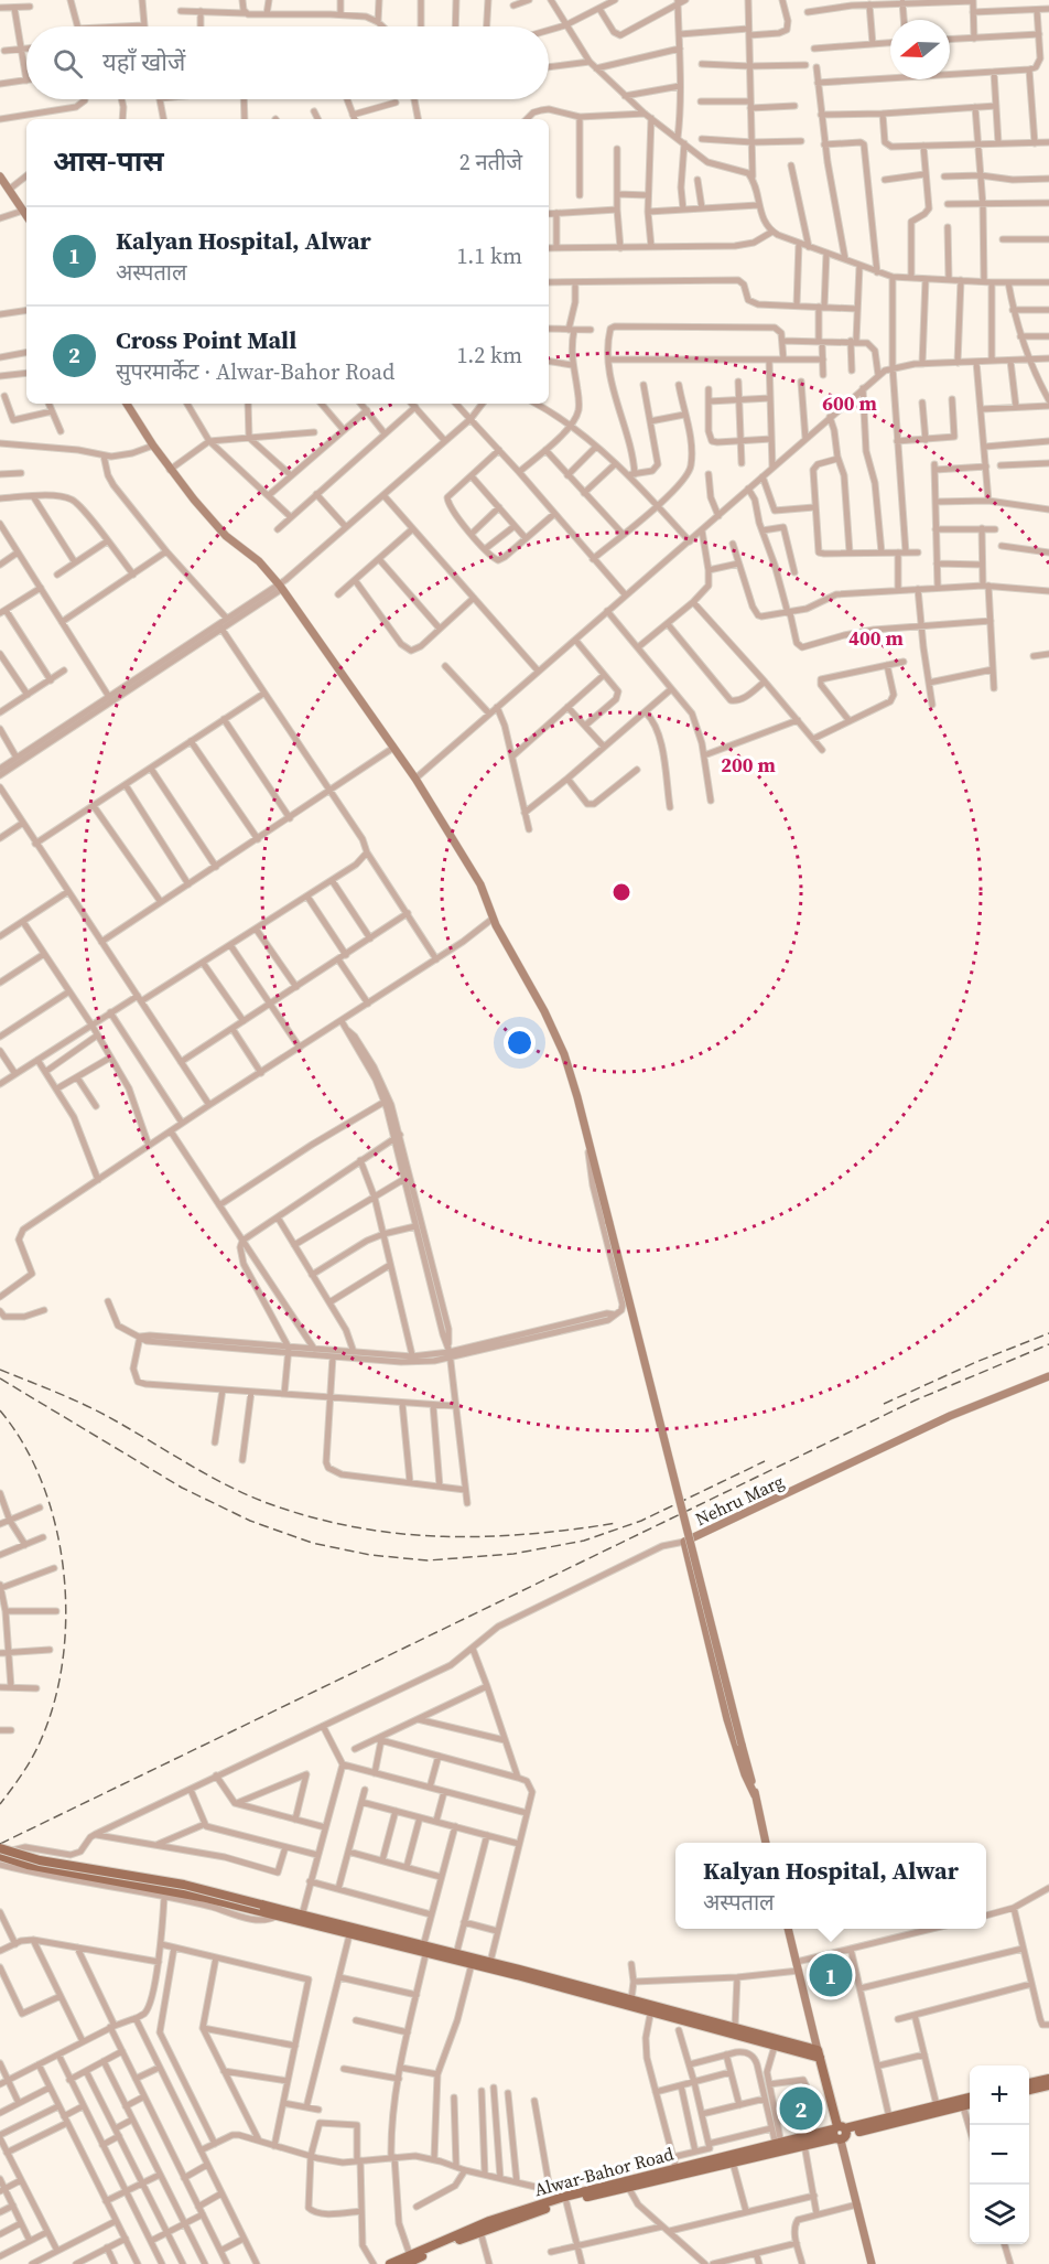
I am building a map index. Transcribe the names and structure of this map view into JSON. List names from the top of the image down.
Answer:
{
  "streets": {
    "main road": ["Alwar-Bahor Road"],
    "street": ["Nehru Marg"]
  },
  "north": "left",
  "page": {
    "search": "यहाँ खोजें",
    "heading": ["आस-पास", "2 नतीजे"],
    "list": [
      {
        "mark": "1",
        "name": "Kalyan Hospital, Alwar",
        "note": "अस्पताल",
        "value": "1.1 km"
      },
      {
        "mark": "2",
        "name": "Cross Point Mall",
        "note": "सुपरमार्केट · Alwar-Bahor Road",
        "value": "1.2 km"
      }
    ],
    "popup": ["Kalyan Hospital, Alwar", "अस्पताल"],
    "pins": ["1", "2"],
    "map_buttons": ["+", "−"]
  },
  "rings": ["600 m", "400 m", "200 m"]
}
